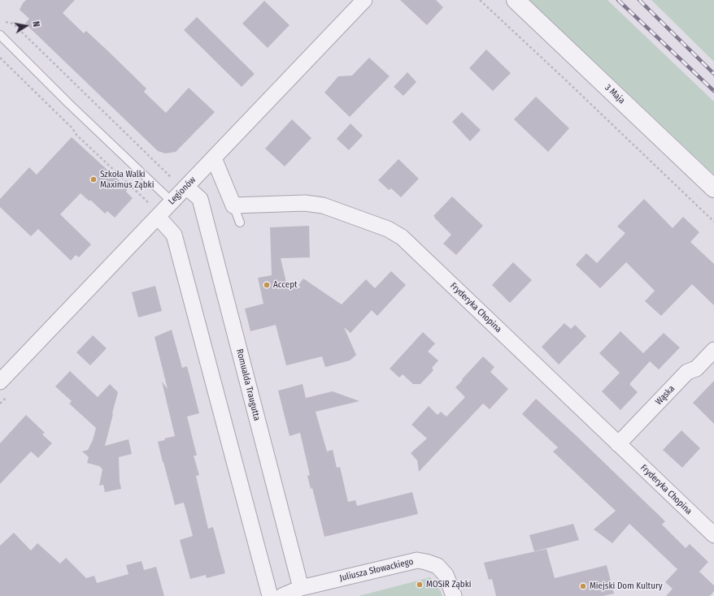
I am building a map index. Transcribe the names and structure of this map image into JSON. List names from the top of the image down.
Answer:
{
  "streets": {
    "street": [
      "3 Maja",
      "Legionów",
      "Fryderyka Chopina",
      "Romualda Traugutta",
      "Wąska",
      "Juliusza Słowackiego"
    ]
  },
  "crossings": [
    ["Legionów", "Romualda Traugutta"],
    ["Fryderyka Chopina", "Wąska"],
    ["Romualda Traugutta", "Juliusza Słowackiego"]
  ],
  "places": [
    "Szkoła Walki Maximus Ząbki",
    "Accept",
    "MOSiR Ząbki",
    "Miejski Dom Kultury"
  ],
  "north": "right"
}
